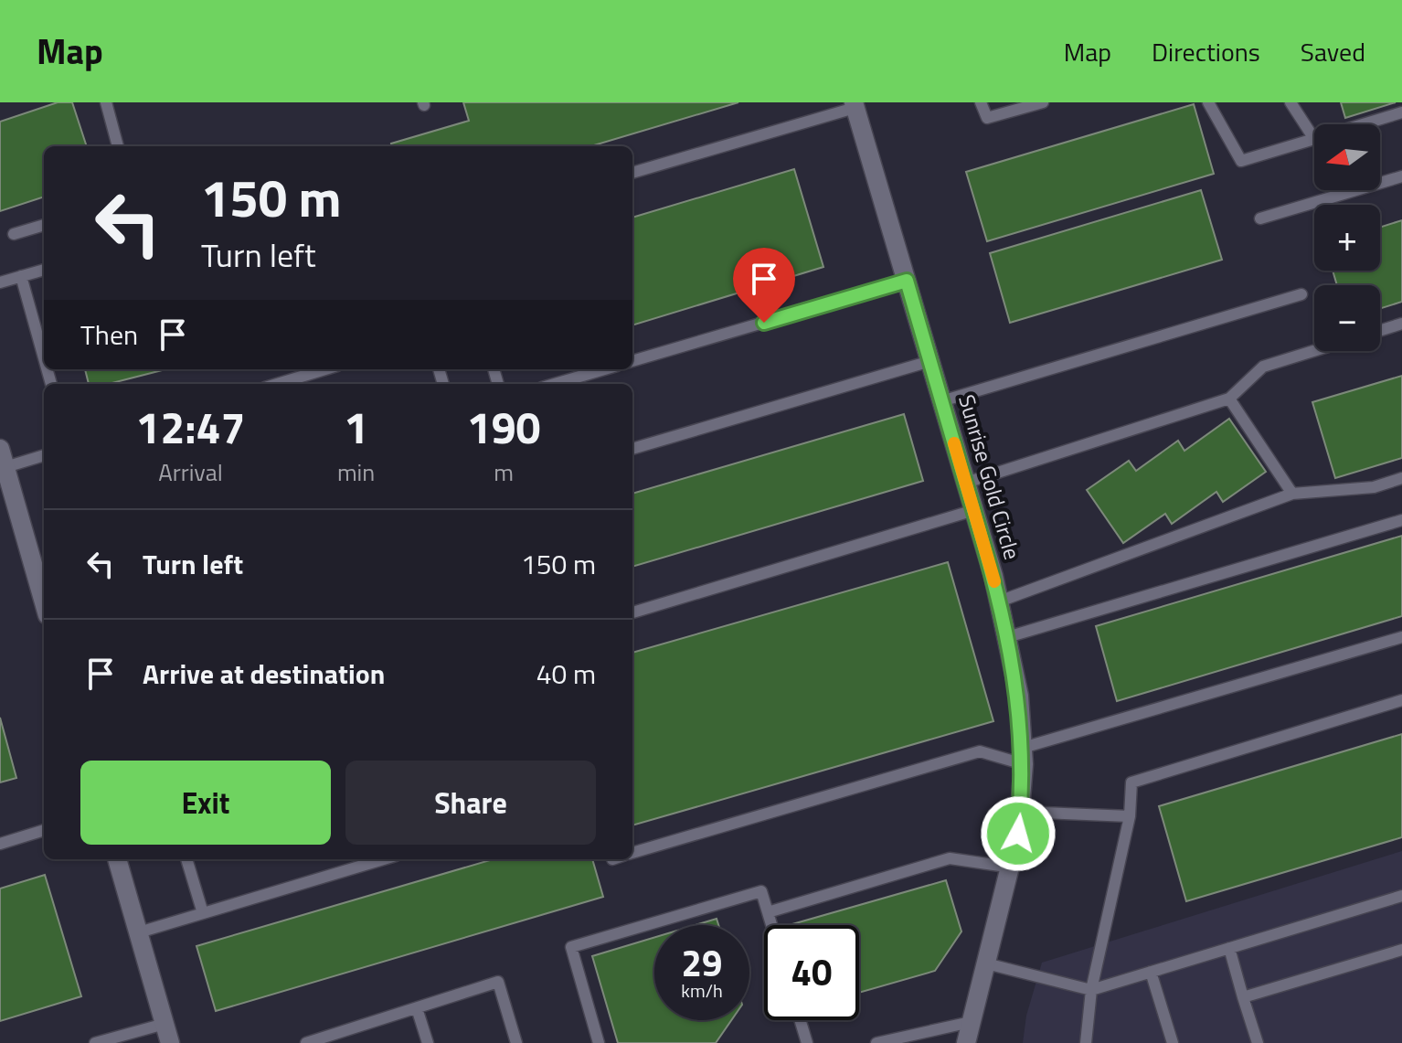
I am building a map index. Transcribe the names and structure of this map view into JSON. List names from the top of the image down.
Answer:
{
  "streets": {
    "street": ["Sunrise Gold Circle"]
  },
  "north": "left",
  "page": {
    "header": "Map",
    "nav": ["Map", "Directions", "Saved"],
    "map_buttons": ["+", "−"],
    "turn": ["150 m", "Turn left"],
    "then": "Then",
    "eta": [
      "12:47",
      "Arrival",
      "1",
      "min",
      "190",
      "m"
    ],
    "list": [
      {
        "name": "Turn left",
        "value": "150 m"
      },
      {
        "name": "Arrive at destination",
        "value": "40 m"
      }
    ],
    "buttons": ["Exit", "Share"],
    "speed": "29 km/h",
    "limit": "40"
  }
}
